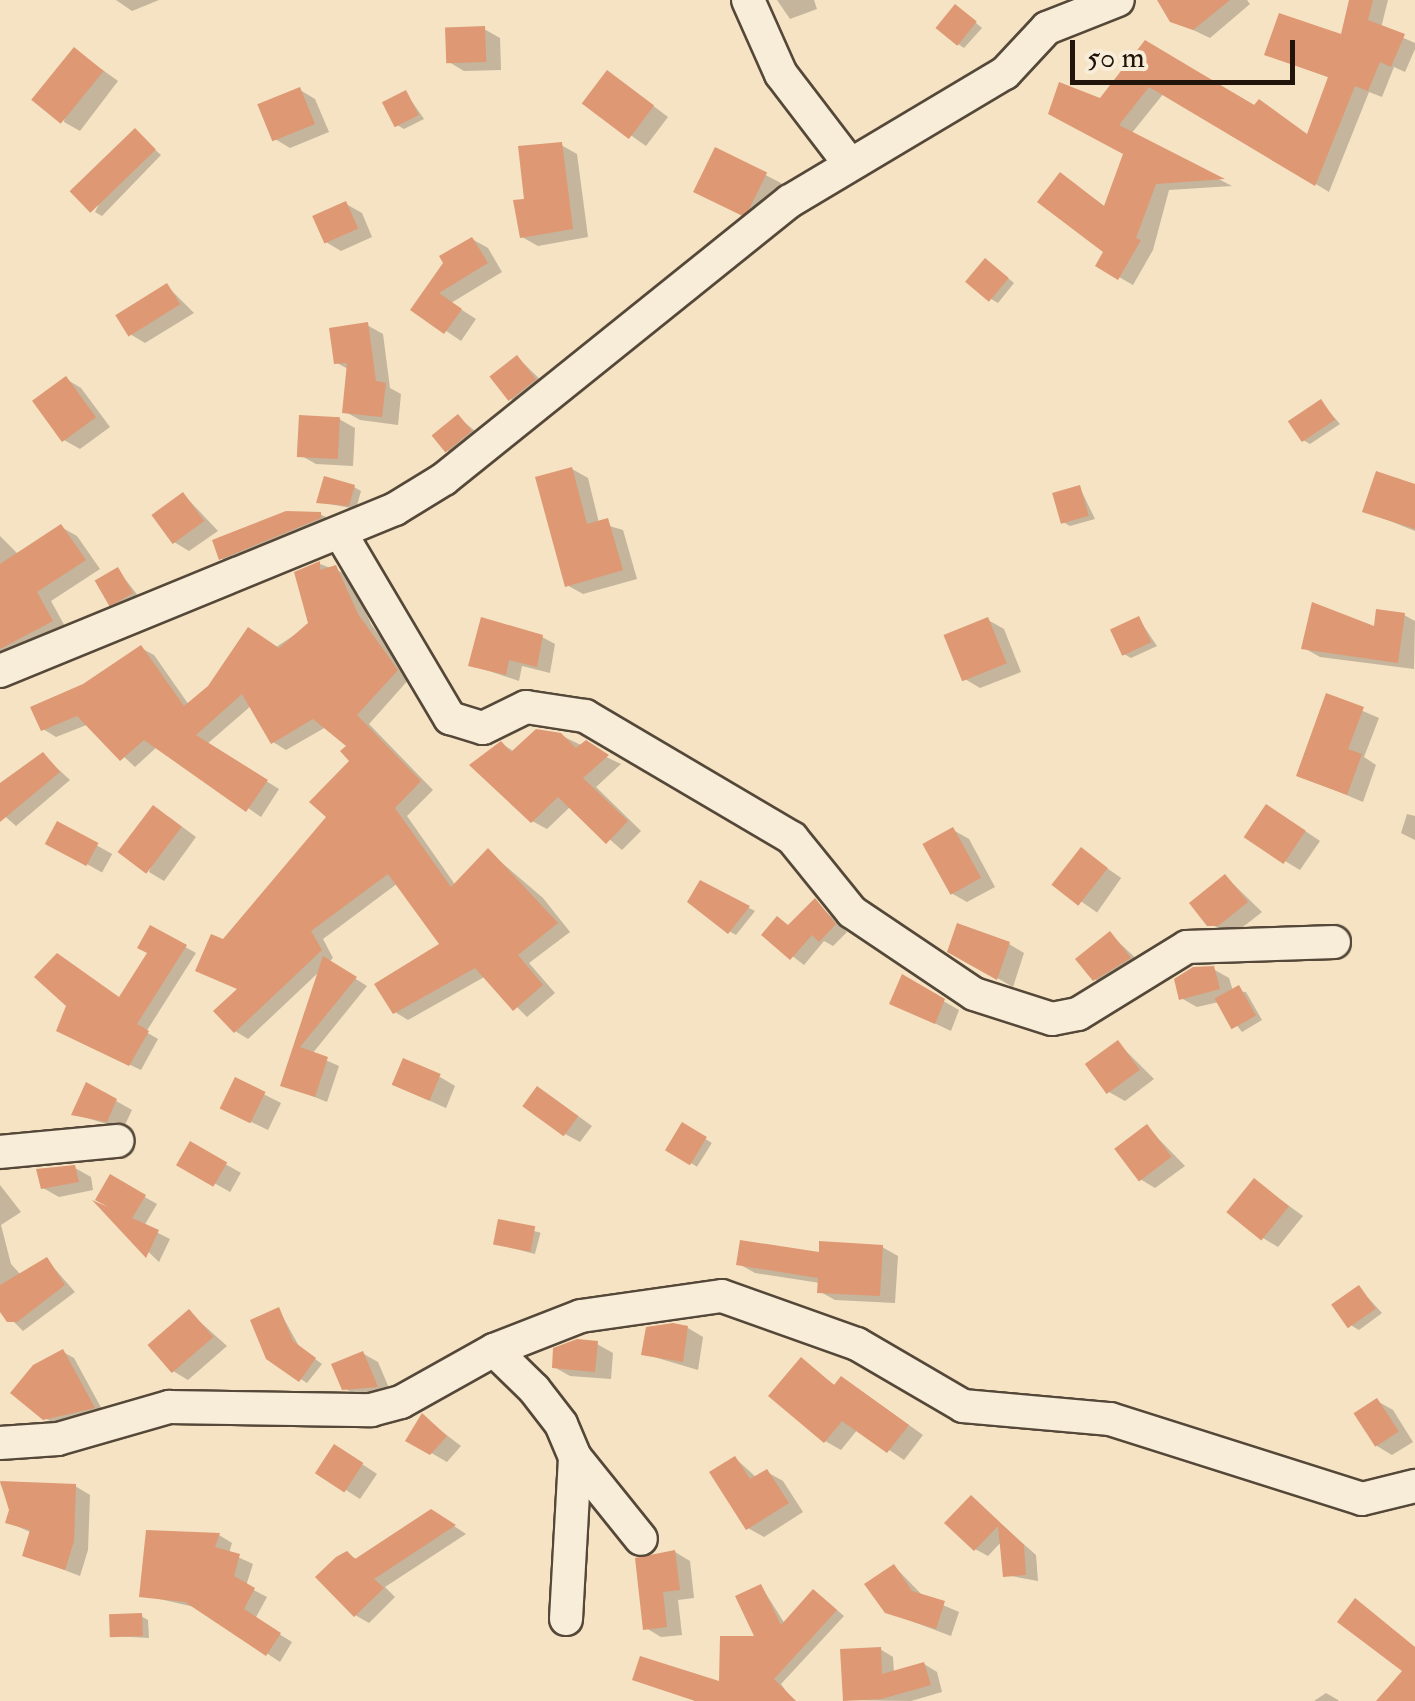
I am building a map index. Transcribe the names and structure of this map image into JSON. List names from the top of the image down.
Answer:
{
  "scale_bar": "50 m"
}
